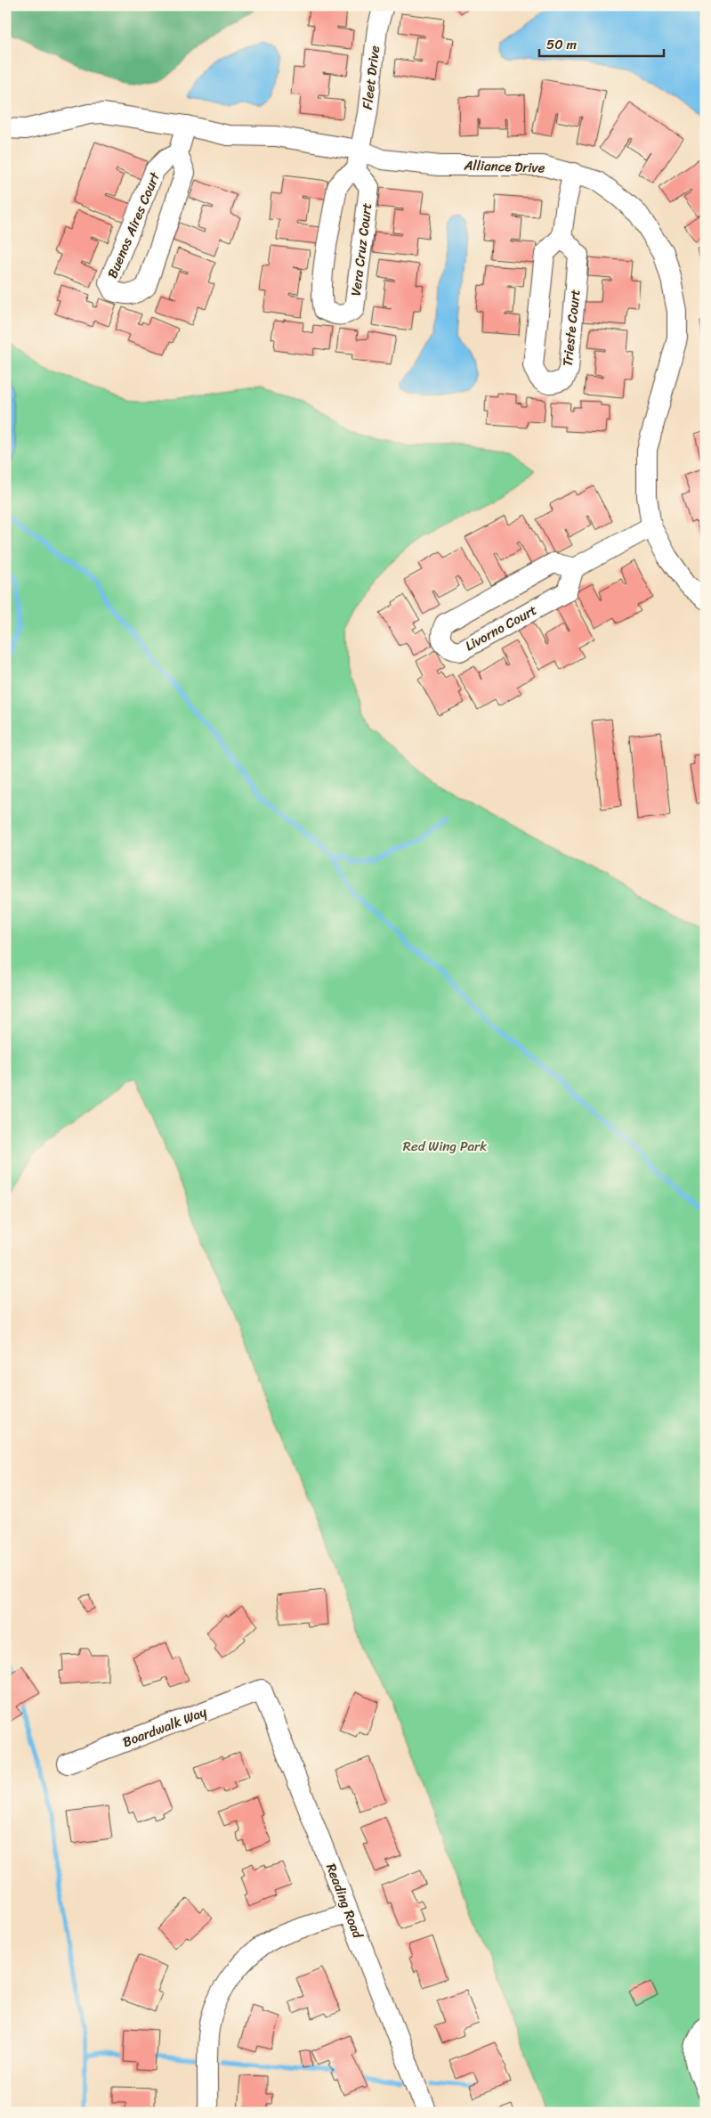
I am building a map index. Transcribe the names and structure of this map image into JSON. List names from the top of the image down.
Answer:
{
  "streets": {
    "street": [
      "Fleet Drive",
      "Alliance Drive",
      "Buenos Aires Court",
      "Vera Cruz Court",
      "Trieste Court",
      "Livorno Court",
      "Boardwalk Way",
      "Reading Road"
    ]
  },
  "crossings": [
    ["Fleet Drive", "Alliance Drive"],
    ["Boardwalk Way", "Reading Road"]
  ],
  "parks": ["Red Wing Park"],
  "scale_bar": "50 m"
}
